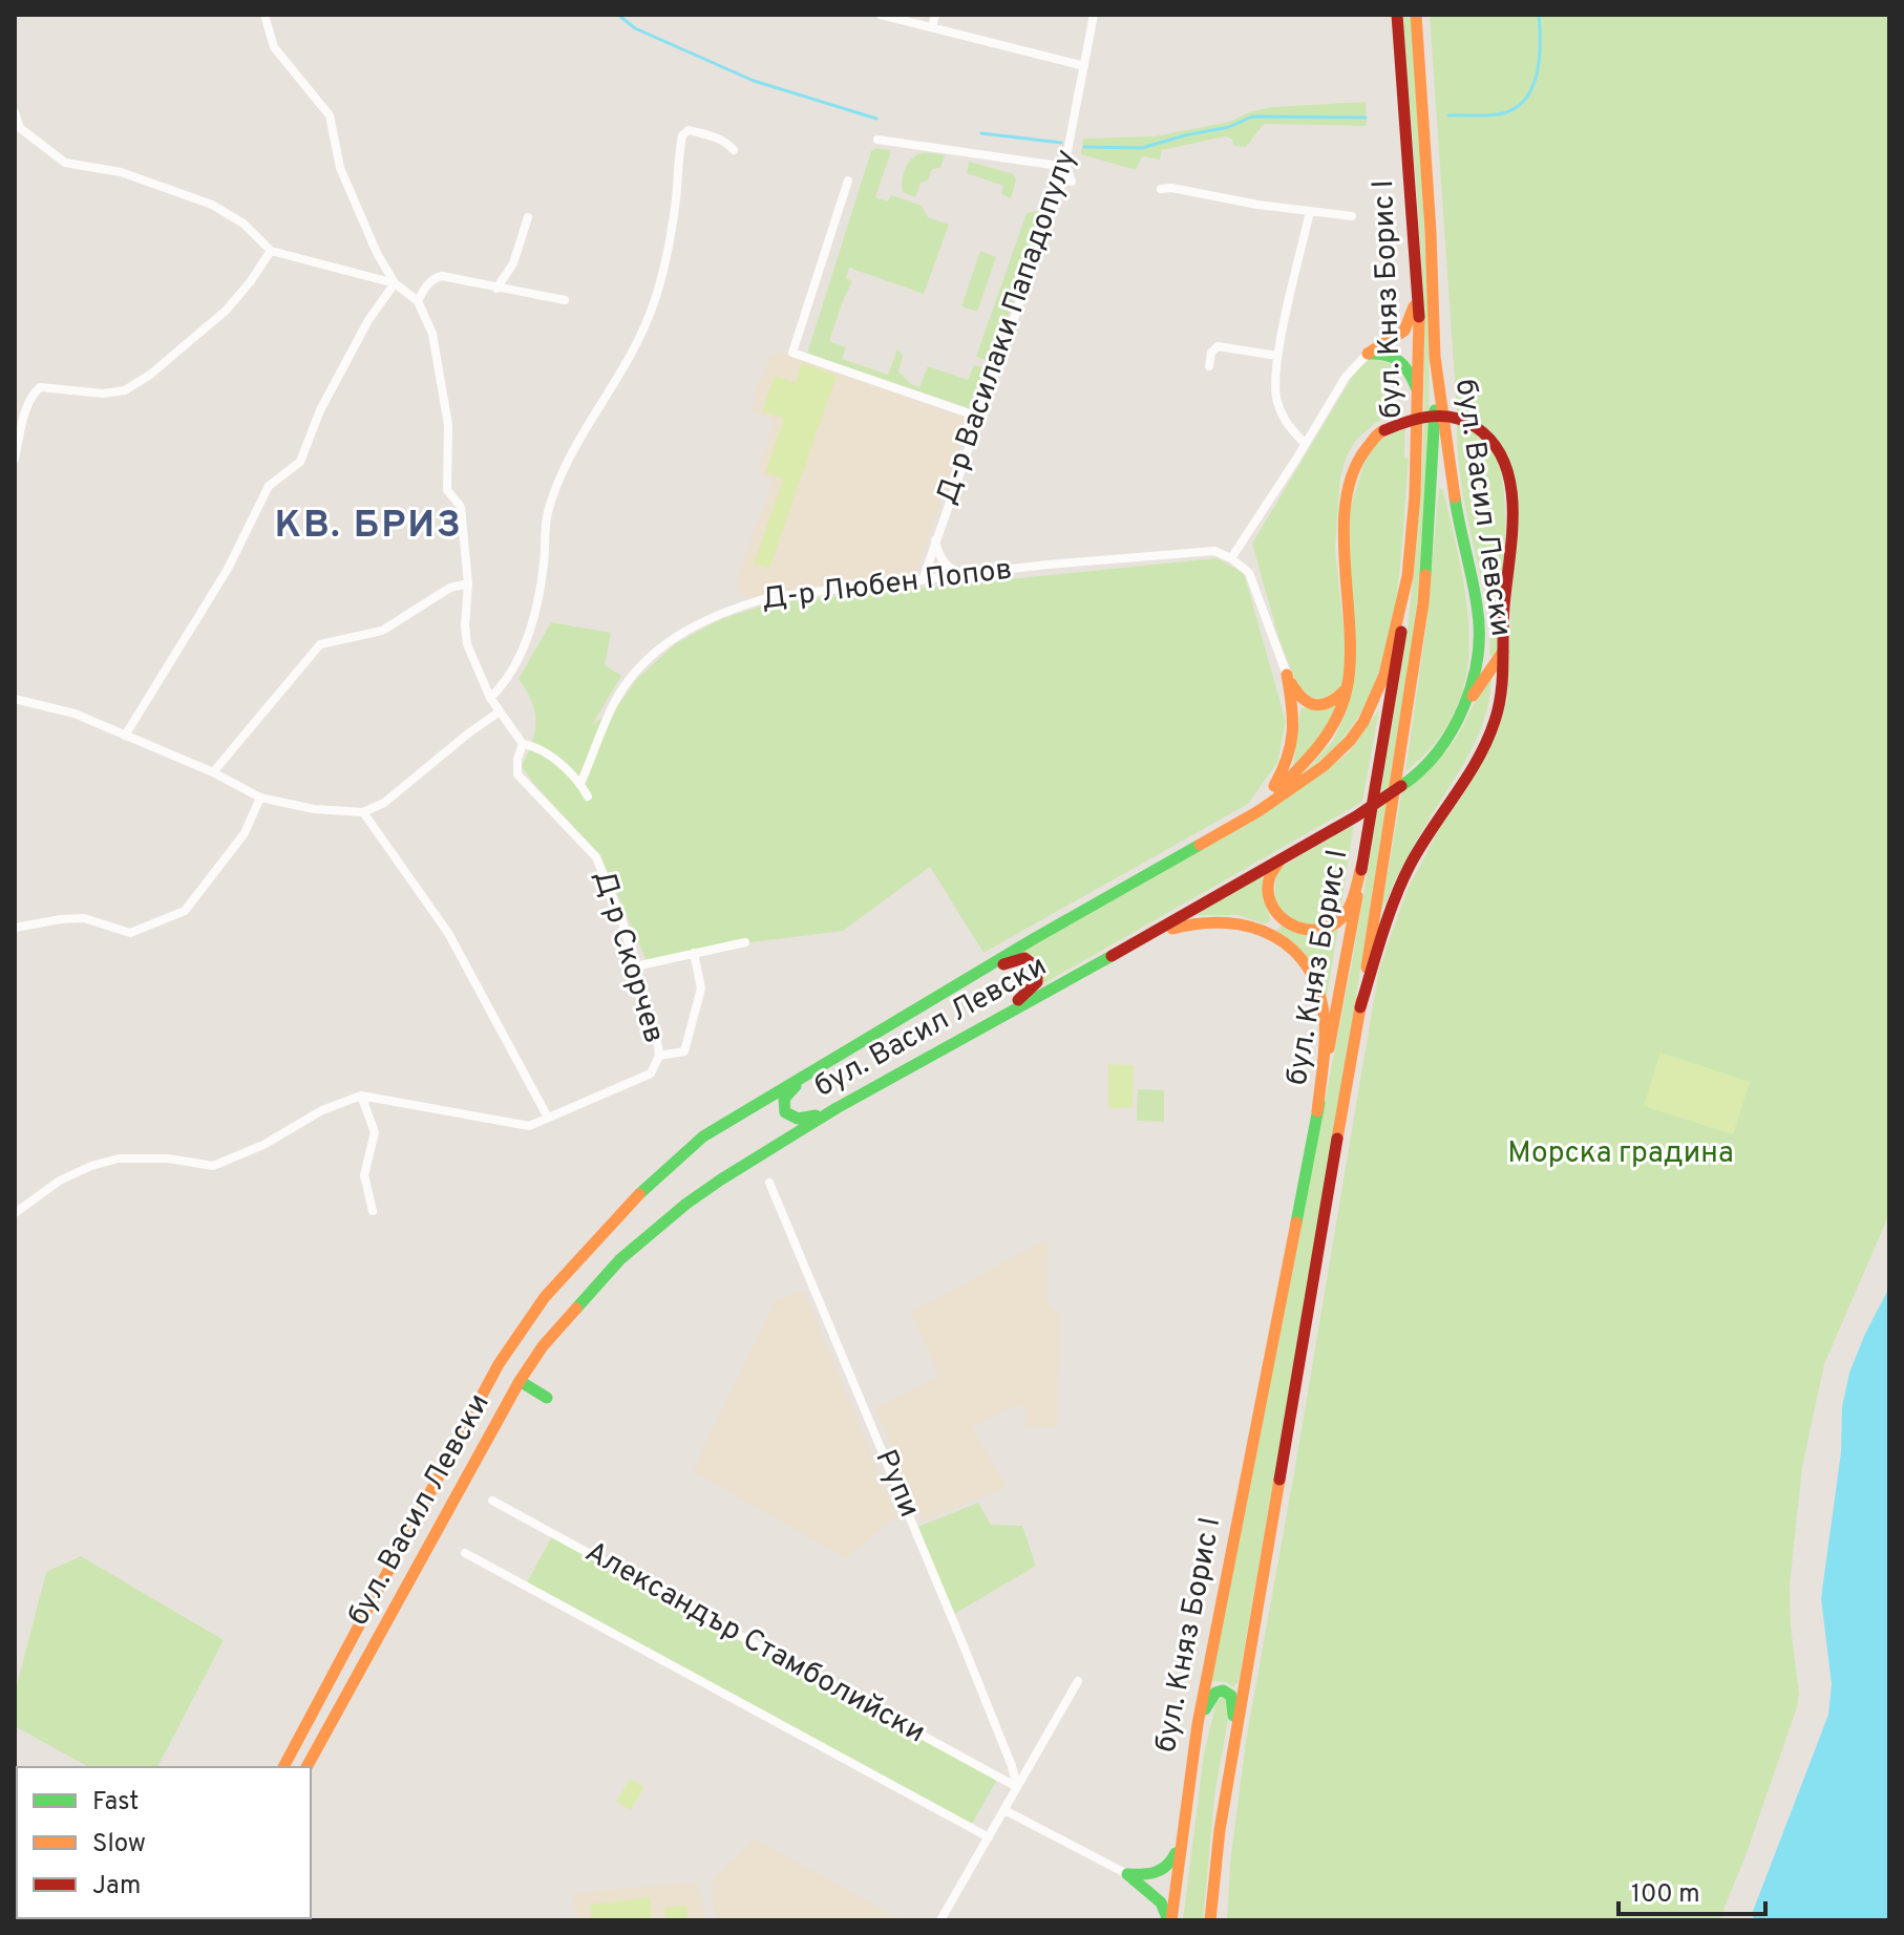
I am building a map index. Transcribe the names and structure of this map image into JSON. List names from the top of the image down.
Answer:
{
  "streets": {
    "main road": ["бул. Княз Борис I", "бул. Васил Левски"],
    "street": [
      "Д-р Василаки Пападопулу",
      "Д-р Любен Попов",
      "Д-р Скорчев",
      "Рупи",
      "Александър Стамболийски"
    ]
  },
  "crossings": [
    ["бул. Княз Борис I", "бул. Васил Левски"],
    ["Д-р Василаки Пападопулу", "Д-р Любен Попов"],
    ["Рупи", "Александър Стамболийски"]
  ],
  "districts": ["КВ. БРИЗ"],
  "parks": ["Морска градина"],
  "legend": ["Fast", "Slow", "Jam"],
  "scale_bar": "100 m"
}
